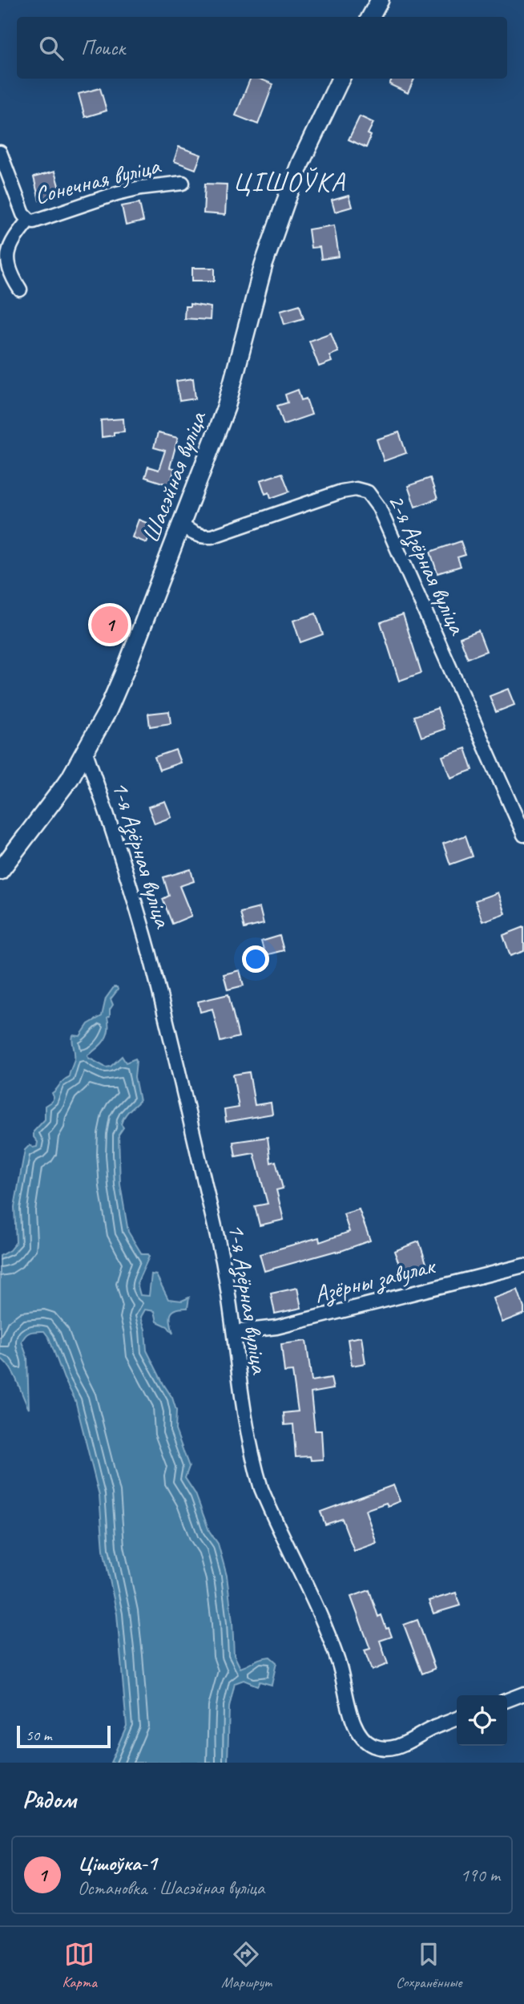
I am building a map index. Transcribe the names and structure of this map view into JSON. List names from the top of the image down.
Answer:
{
  "streets": {
    "main road": ["Шасэйная вуліца"],
    "street": [
      "Сонечная вуліца",
      "2-я Азёрная вуліца",
      "1-я Азёрная вуліца",
      "Азёрны завулак"
    ]
  },
  "crossings": [
    ["Шасэйная вуліца", "2-я Азёрная вуліца"],
    ["Шасэйная вуліца", "1-я Азёрная вуліца"],
    ["1-я Азёрная вуліца", "Азёрны завулак"]
  ],
  "districts": ["ЦІШОЎКА"],
  "scale_bar": "50 m",
  "page": {
    "search": "Поиск",
    "pins": "1",
    "scale": "50 m",
    "heading": "Рядом",
    "list": [
      {
        "mark": "1",
        "name": "Цішоўка-1",
        "note": "Остановка · Шасэйная вуліца",
        "value": "190 m"
      }
    ],
    "nav": ["Карта", "Маршрут", "Сохранённые"]
  }
}
